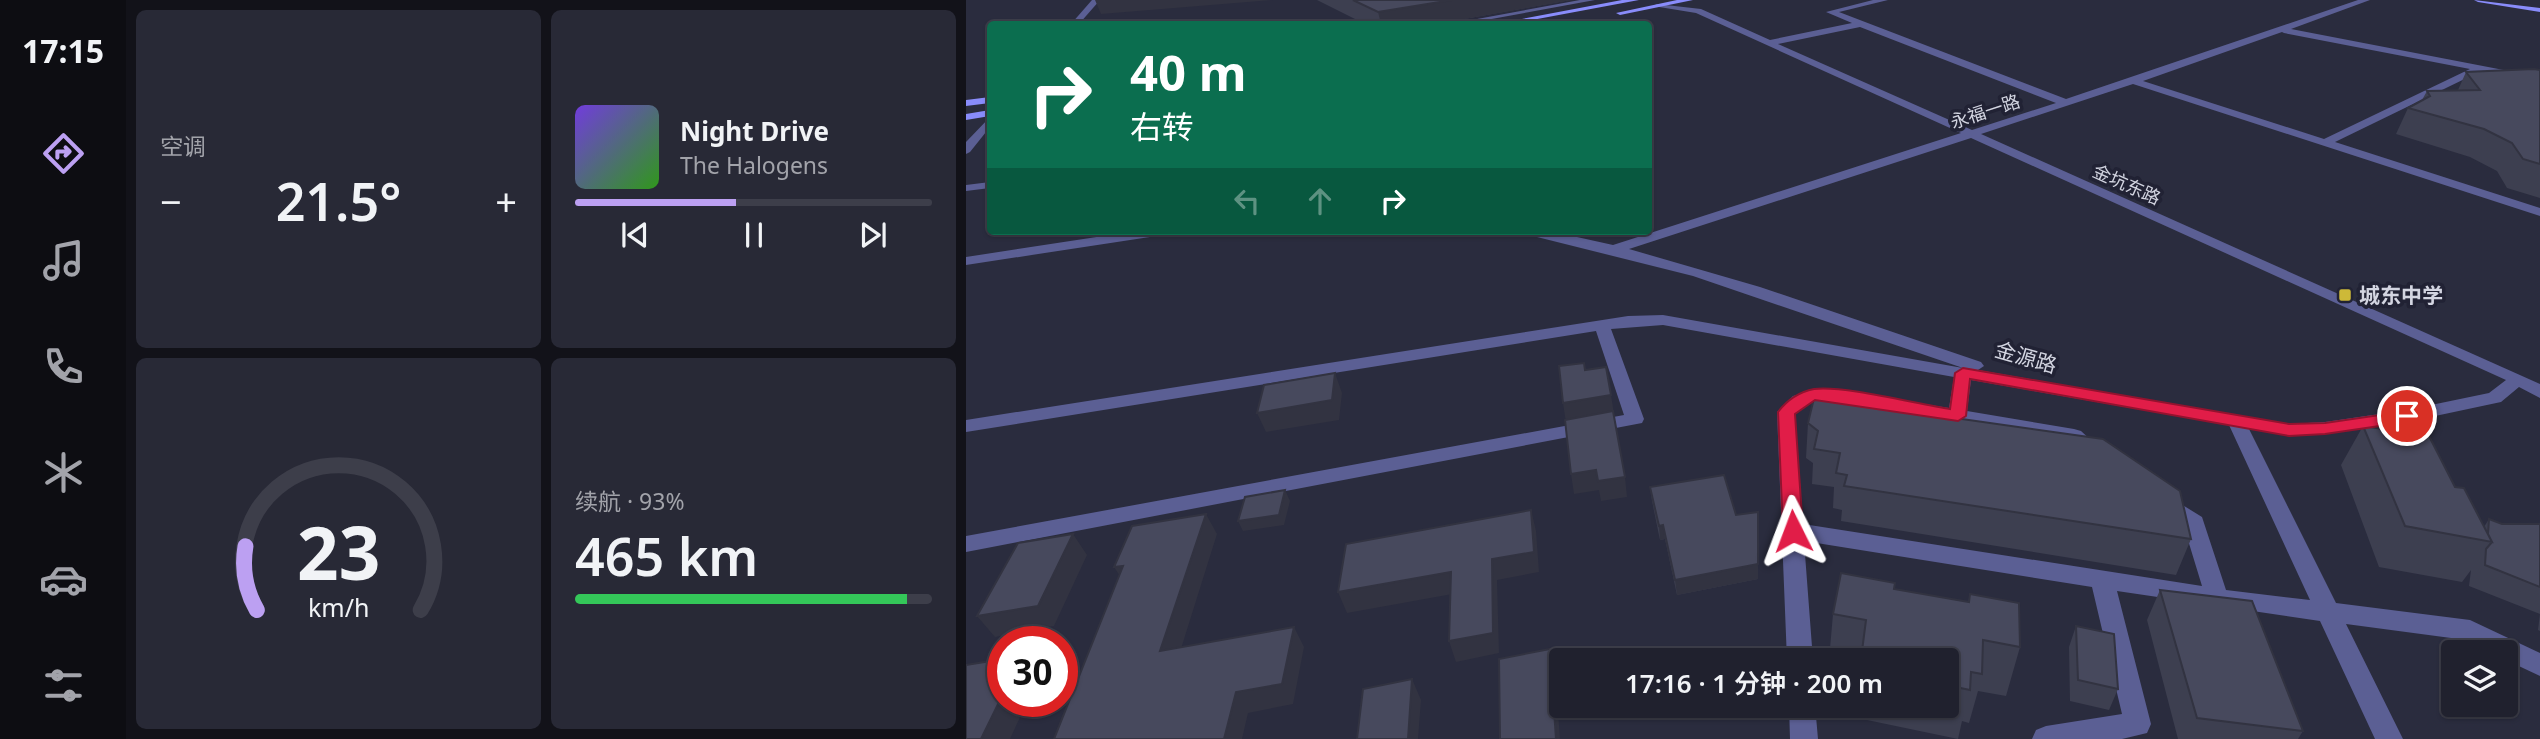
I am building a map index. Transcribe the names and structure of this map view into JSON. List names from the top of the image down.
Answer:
{
  "streets": {
    "street": ["永福一路", "金坑东路", "金源路"]
  },
  "crossings": [
    ["永福一路", "金坑东路"],
    ["永福一路", "金源路"],
    ["金坑东路", "金源路"]
  ],
  "places": {
    "transit": ["城东中学"]
  },
  "page": {
    "tabs": "17:15",
    "tile": [
      "空调",
      ["续航 · 93%", "465 km"]
    ],
    "turn": ["40 m", "右转"],
    "song": ["Night Drive", "The Halogens"],
    "heat": ["−", "21.5°", "+"],
    "limit": "30",
    "trip": "17:16 · 1 分钟 · 200 m",
    "gauge": ["23", "km/h"]
  }
}
